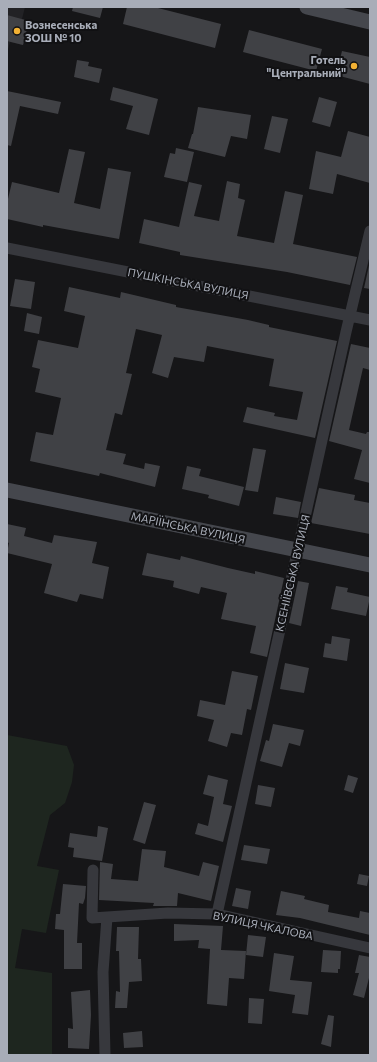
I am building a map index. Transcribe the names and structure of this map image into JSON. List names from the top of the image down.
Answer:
{
  "streets": {
    "main road": ["МАРІЇНСЬКА ВУЛИЦЯ"],
    "street": ["ПУШКІНСЬКА ВУЛИЦЯ", "КСЕНІЇВСЬКА ВУЛИЦЯ", "ВУЛИЦЯ ЧКАЛОВА"]
  },
  "crossings": [
    ["ПУШКІНСЬКА ВУЛИЦЯ", "КСЕНІЇВСЬКА ВУЛИЦЯ"],
    ["МАРІЇНСЬКА ВУЛИЦЯ", "КСЕНІЇВСЬКА ВУЛИЦЯ"],
    ["КСЕНІЇВСЬКА ВУЛИЦЯ", "ВУЛИЦЯ ЧКАЛОВА"]
  ],
  "places": ["Вознесенська ЗОШ № 10", "Готель \"Центральний\""]
}
